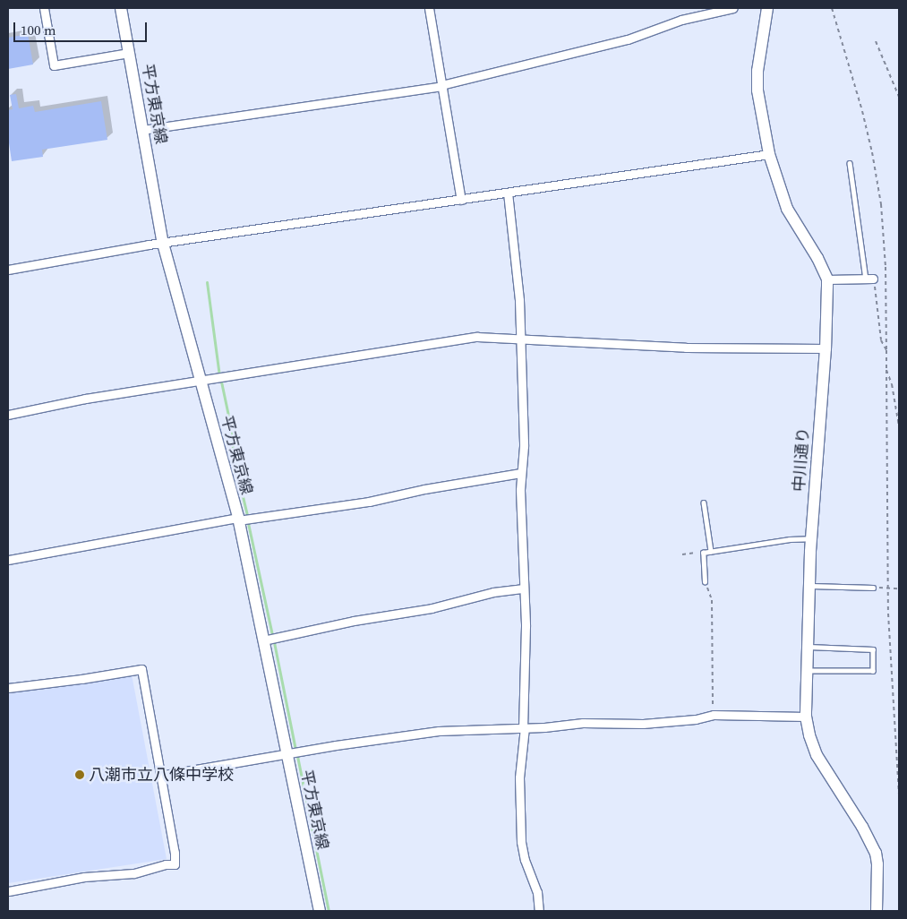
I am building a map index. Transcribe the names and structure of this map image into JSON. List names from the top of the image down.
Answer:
{
  "streets": {
    "street": ["平方東京線", "中川通り"]
  },
  "places": ["八潮市立八條中学校"],
  "scale_bar": "100 m"
}
